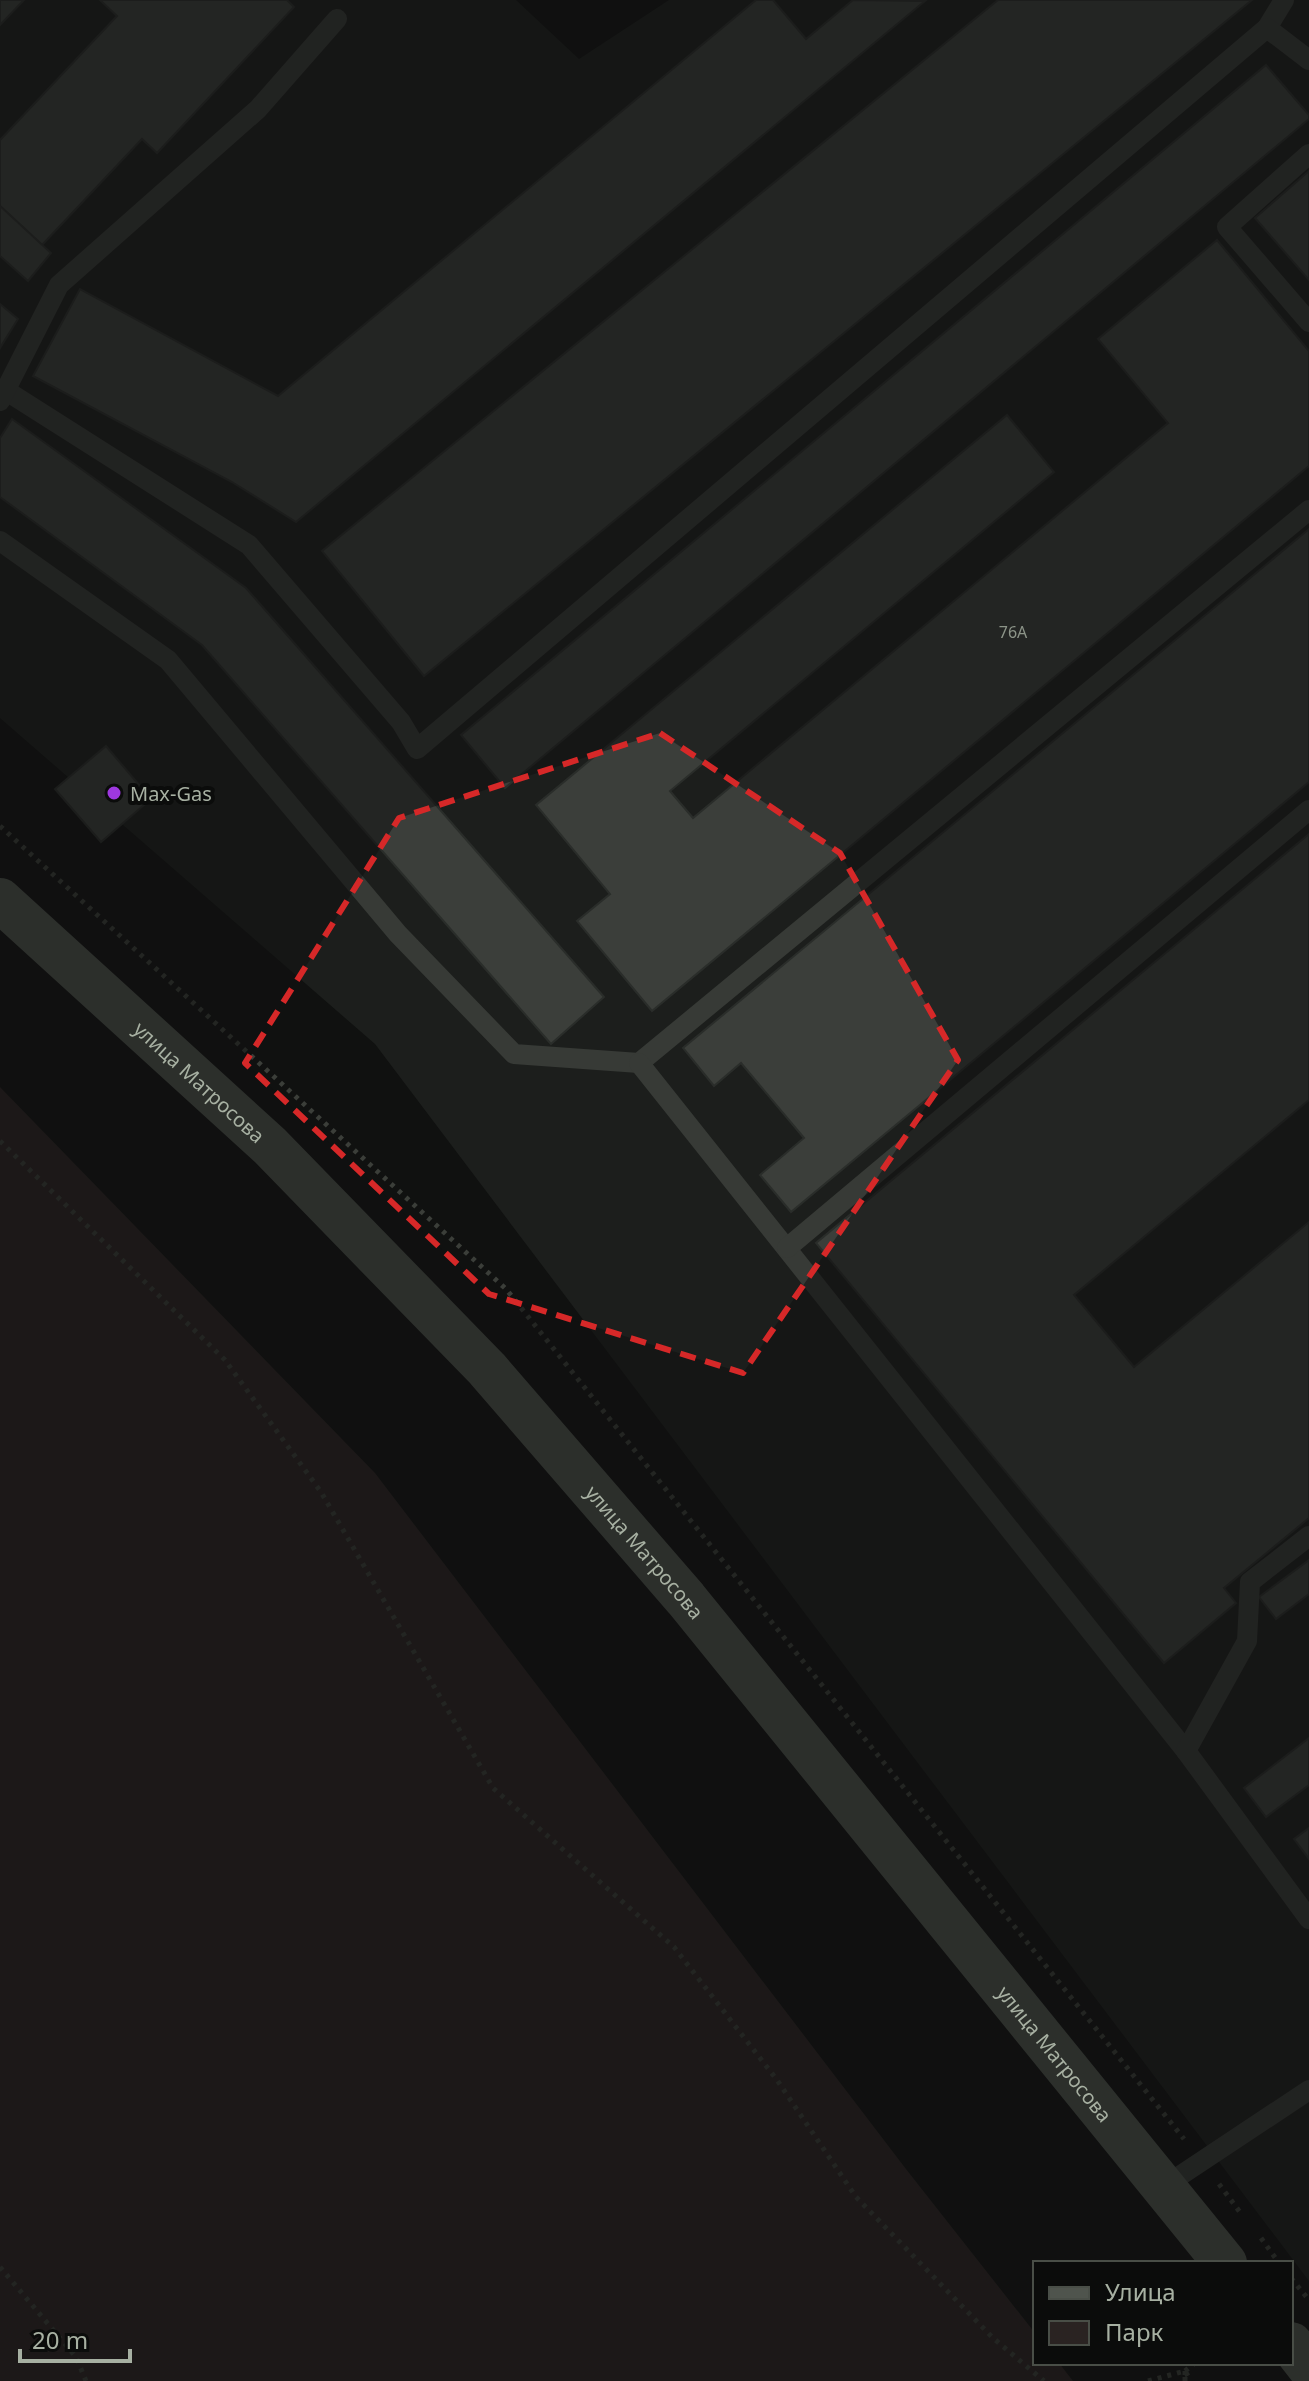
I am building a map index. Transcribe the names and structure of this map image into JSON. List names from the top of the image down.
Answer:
{
  "streets": {
    "main road": ["улица Матросова"]
  },
  "places": ["Max-Gas"],
  "house_numbers": ["76А"],
  "legend": ["Улица", "Парк"],
  "scale_bar": "20 m"
}
